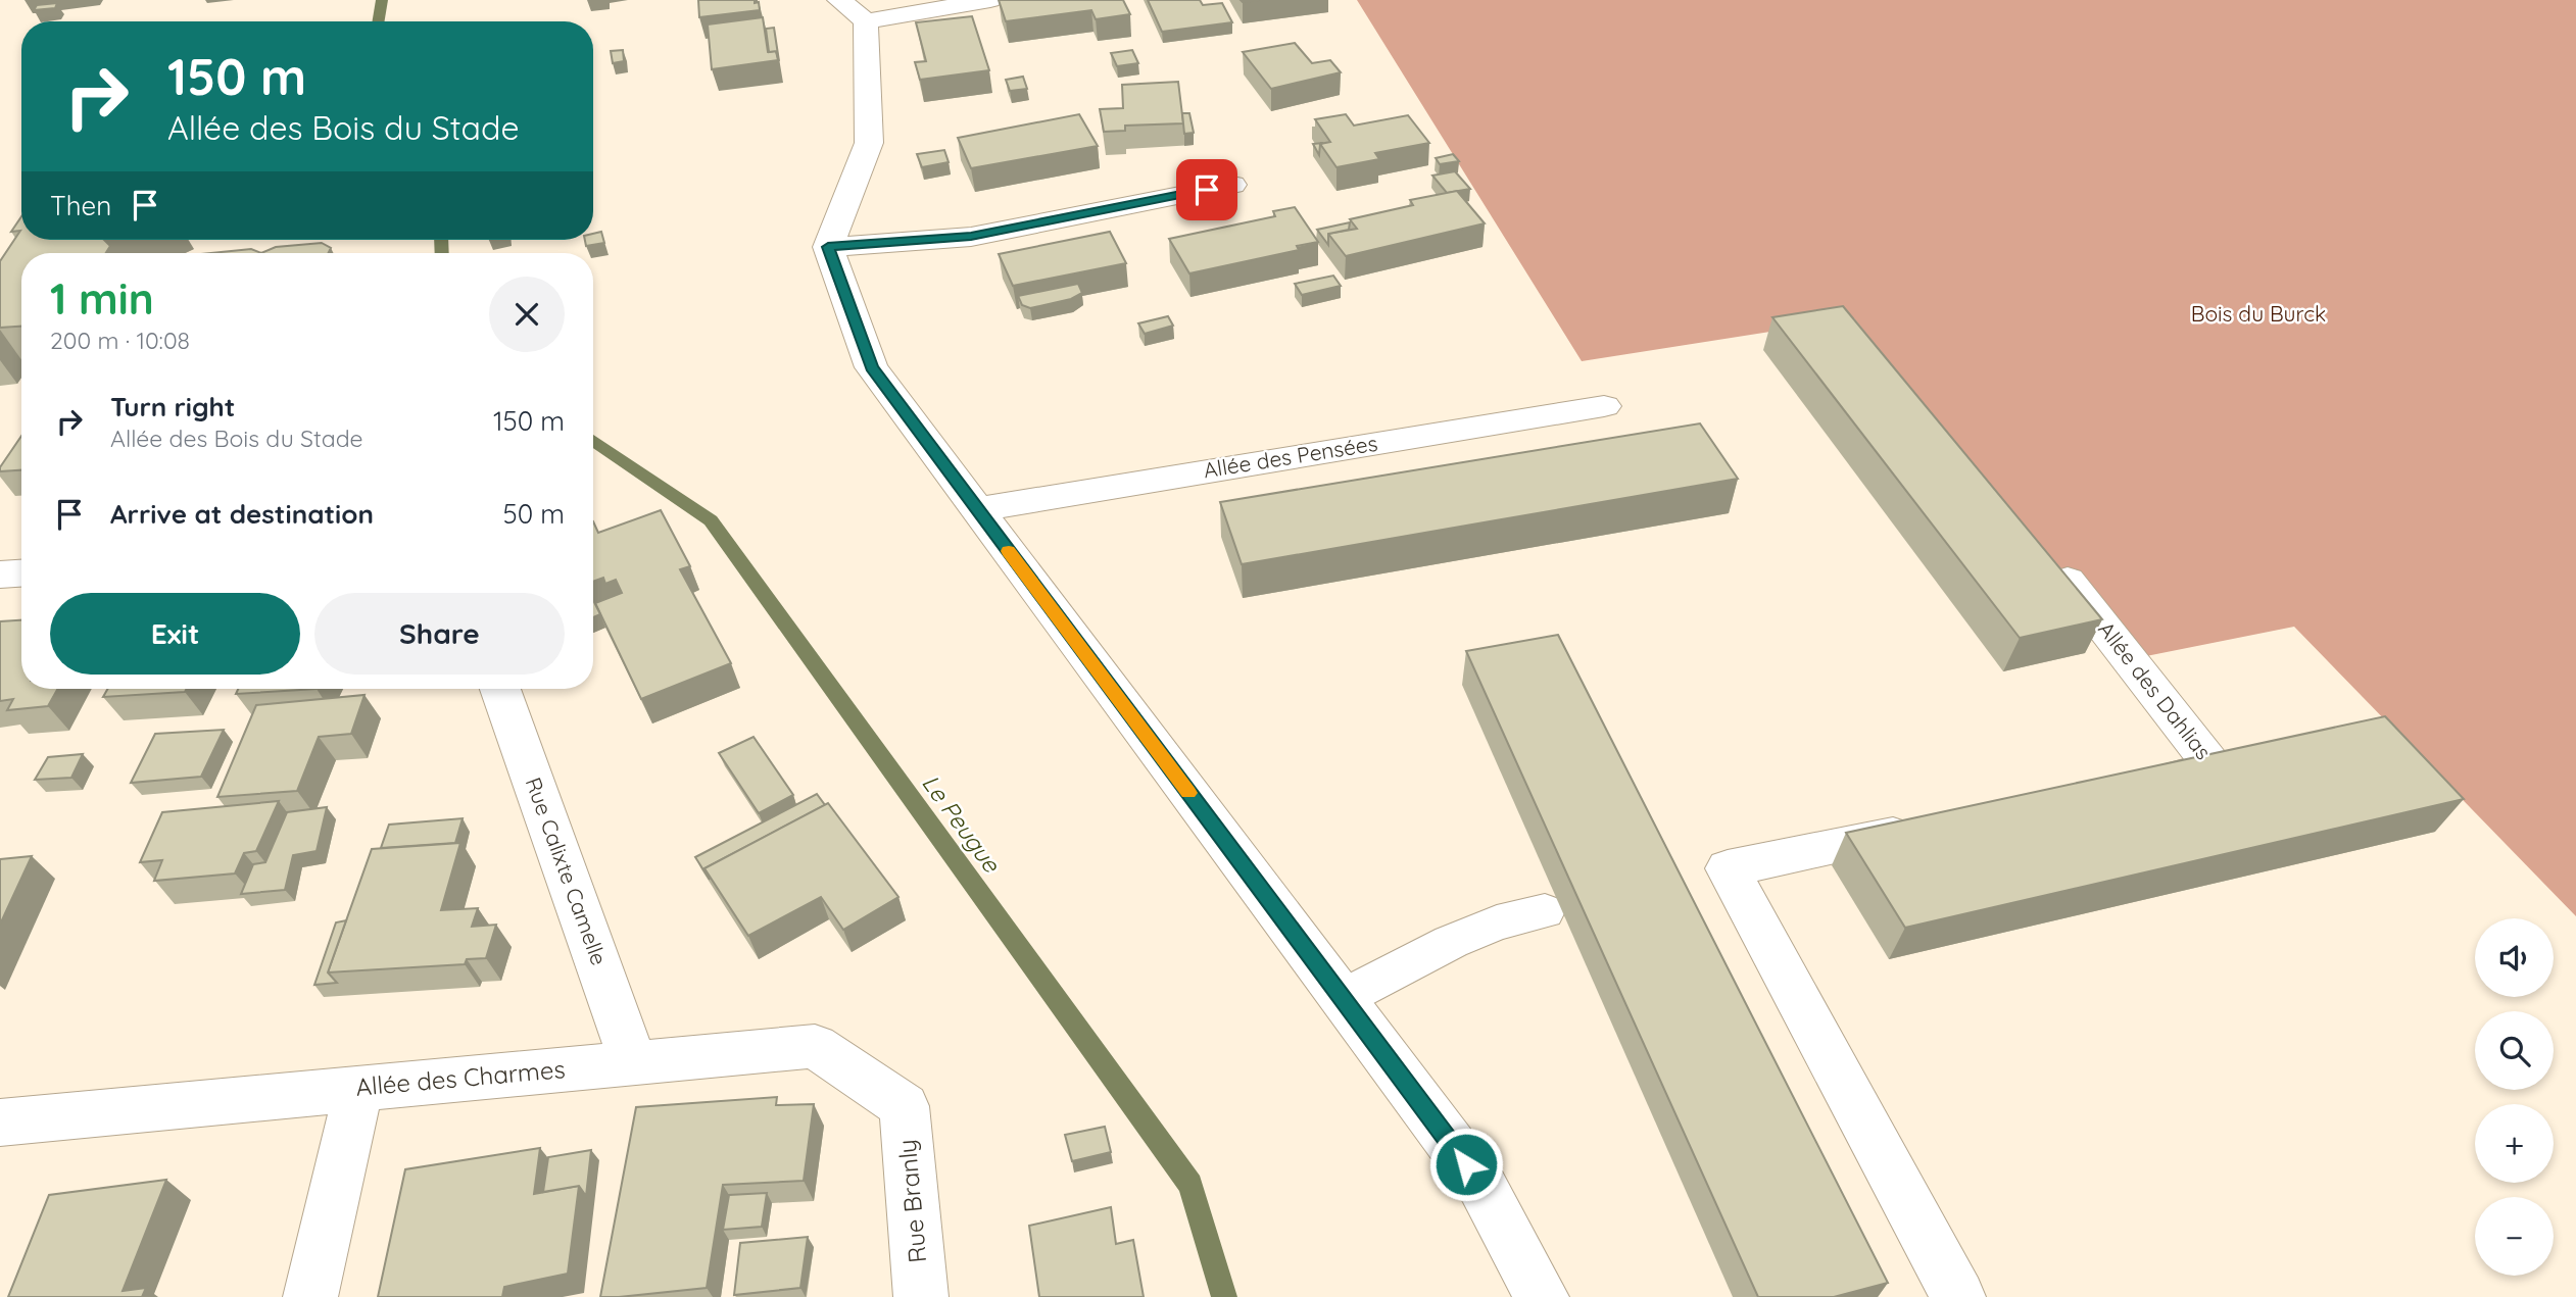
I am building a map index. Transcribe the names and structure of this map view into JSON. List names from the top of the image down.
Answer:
{
  "streets": {
    "street": [
      "Allée des Pensées",
      "Allée des Dahlias",
      "Rue Calixte Camelle",
      "Allée des Charmes",
      "Rue Branly"
    ]
  },
  "crossings": [
    ["Rue Calixte Camelle", "Allée des Charmes"],
    ["Allée des Charmes", "Rue Branly"]
  ],
  "water": ["Le Peugue"],
  "parks": ["Bois du Burck"],
  "page": {
    "turn": ["150 m", "Allée des Bois du Stade"],
    "then": "Then",
    "heading": ["1 min", "200 m · 10:08"],
    "list": [
      {
        "name": "Turn right",
        "note": "Allée des Bois du Stade",
        "value": "150 m"
      },
      {
        "name": "Arrive at destination",
        "value": "50 m"
      }
    ],
    "buttons": ["Exit", "Share"],
    "map_buttons": ["+", "−"]
  }
}
